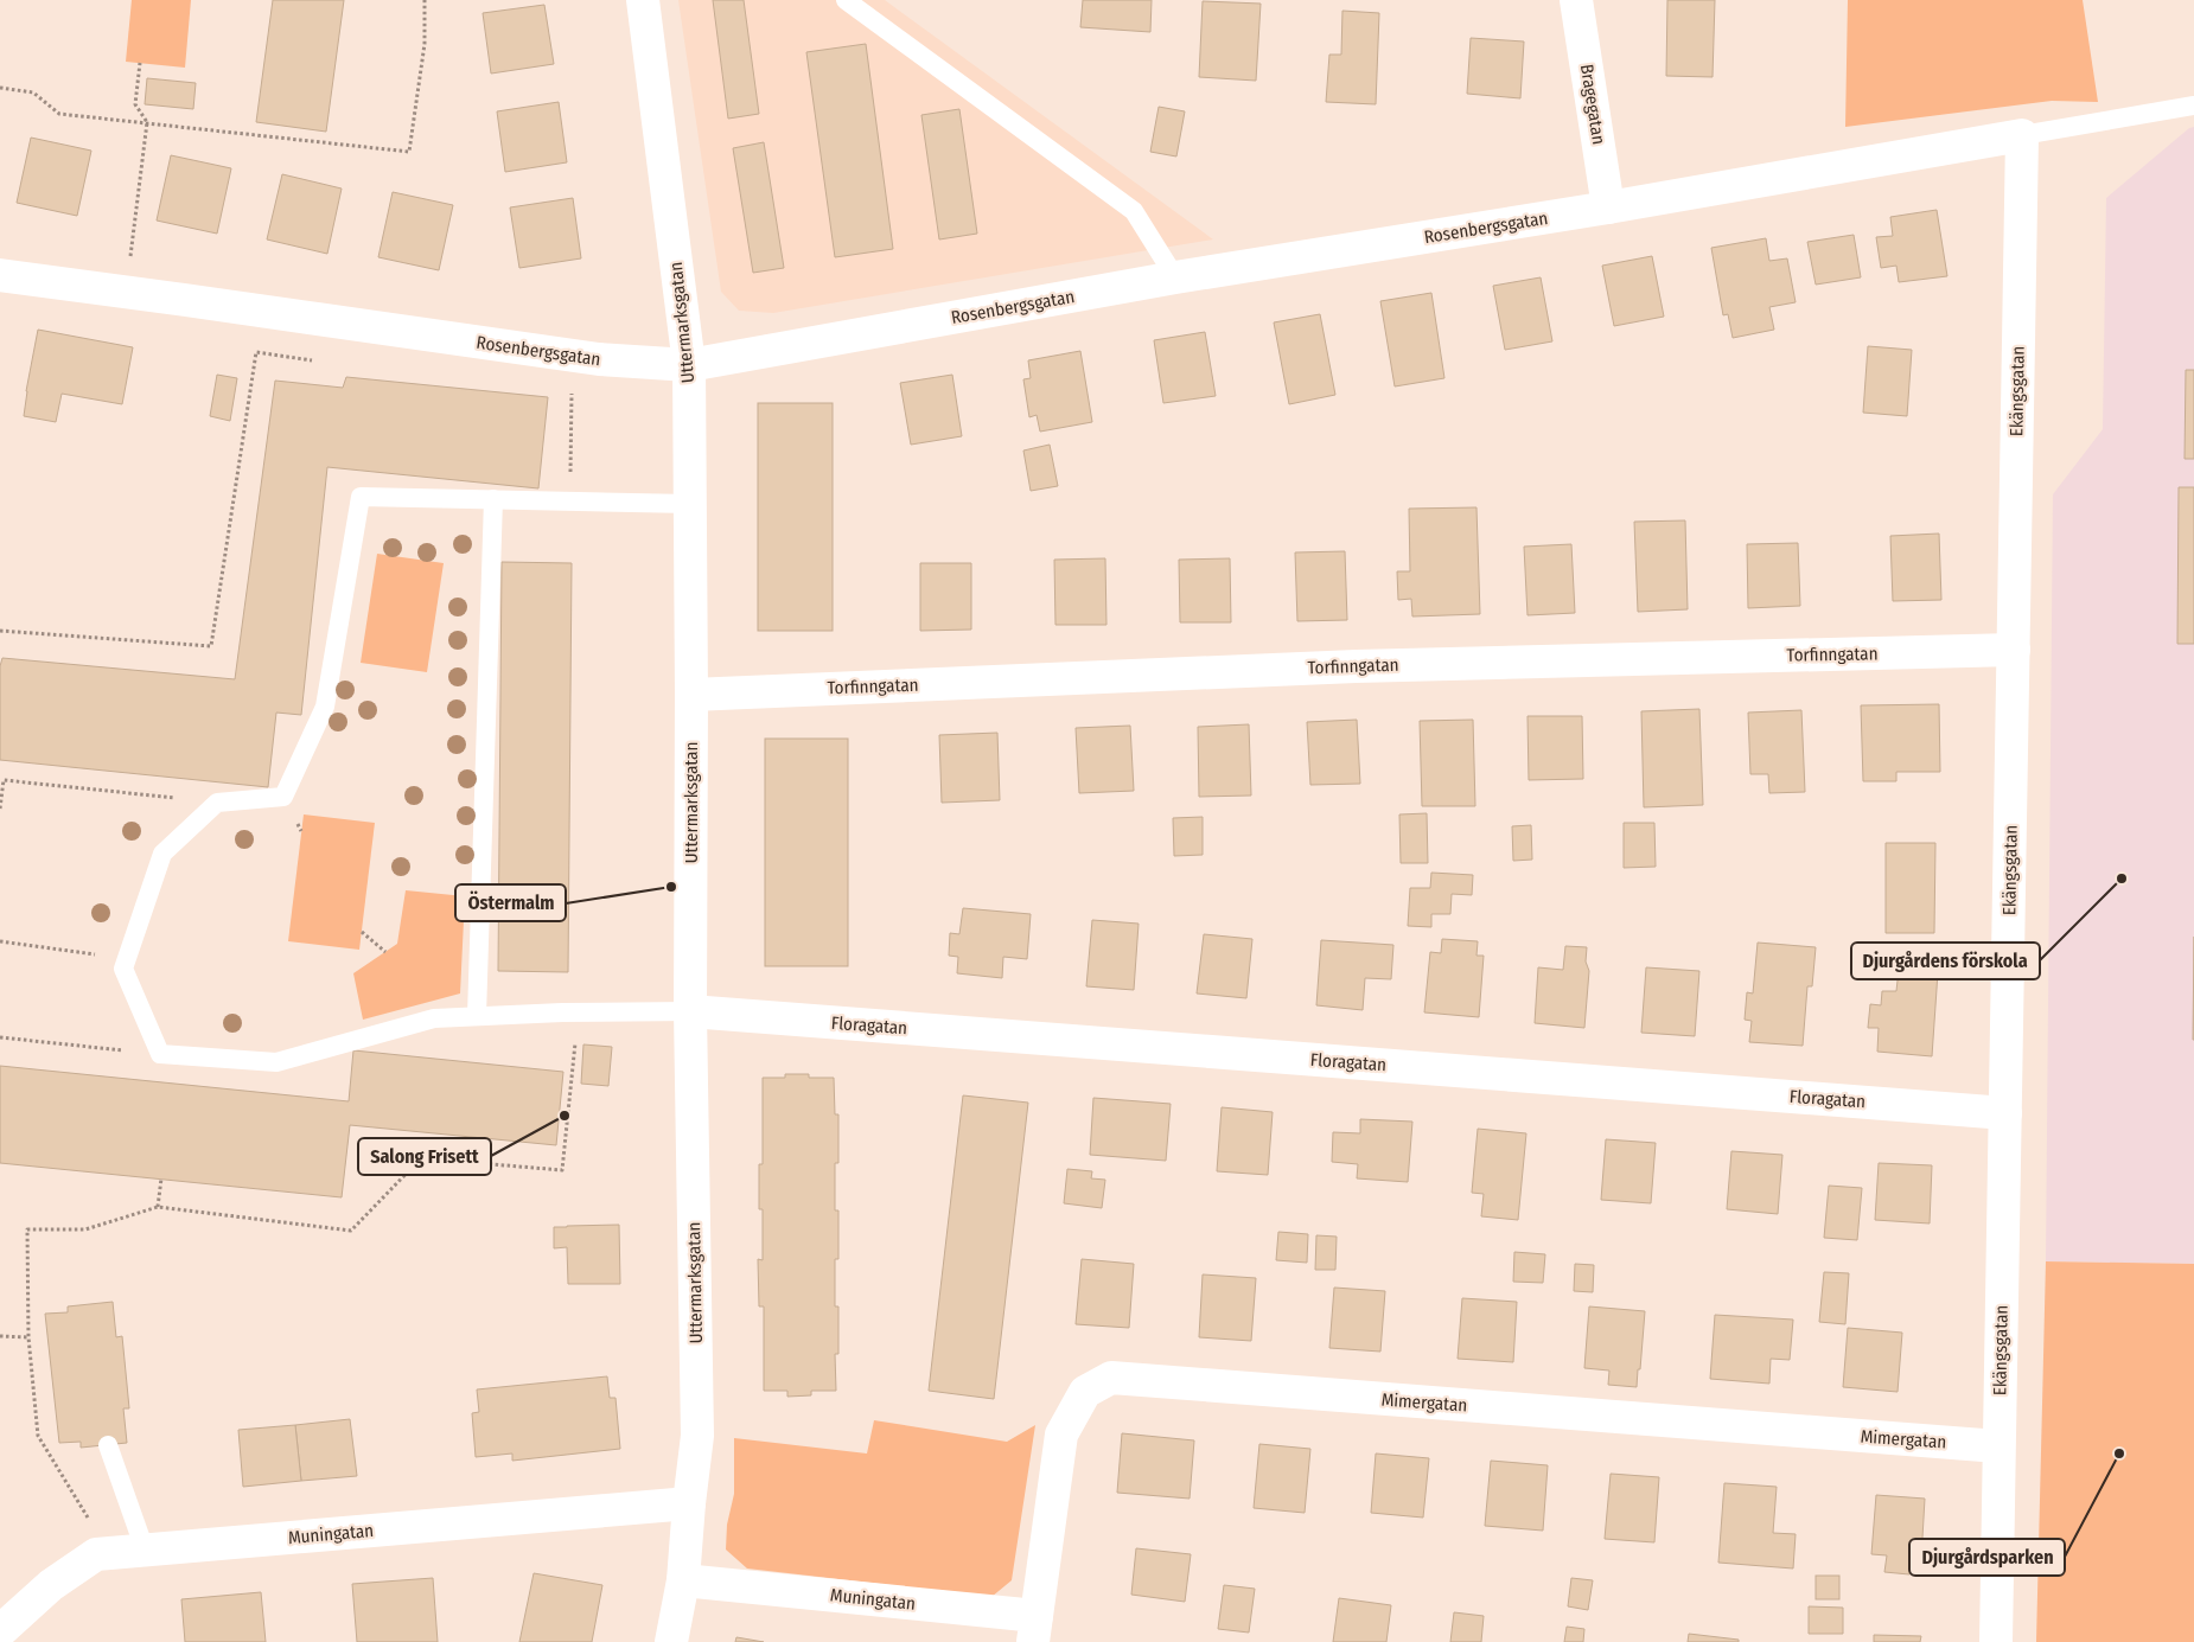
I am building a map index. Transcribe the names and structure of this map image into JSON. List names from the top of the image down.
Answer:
{
  "streets": {
    "street": [
      "Bragegatan",
      "Rosenbergsgatan",
      "Uttermarksgatan",
      "Ekängsgatan",
      "Torfinngatan",
      "Floragatan",
      "Mimergatan",
      "Muningatan"
    ]
  },
  "crossings": [
    ["Bragegatan", "Rosenbergsgatan"],
    ["Rosenbergsgatan", "Uttermarksgatan"],
    ["Rosenbergsgatan", "Ekängsgatan"],
    ["Uttermarksgatan", "Torfinngatan"],
    ["Uttermarksgatan", "Floragatan"],
    ["Uttermarksgatan", "Muningatan"],
    ["Ekängsgatan", "Torfinngatan"],
    ["Ekängsgatan", "Floragatan"],
    ["Ekängsgatan", "Mimergatan"],
    ["Mimergatan", "Muningatan"]
  ],
  "places": [
    "Djurgårdens förskola",
    "Östermalm",
    "Salong Frisett",
    "Djurgårdsparken"
  ]
}
